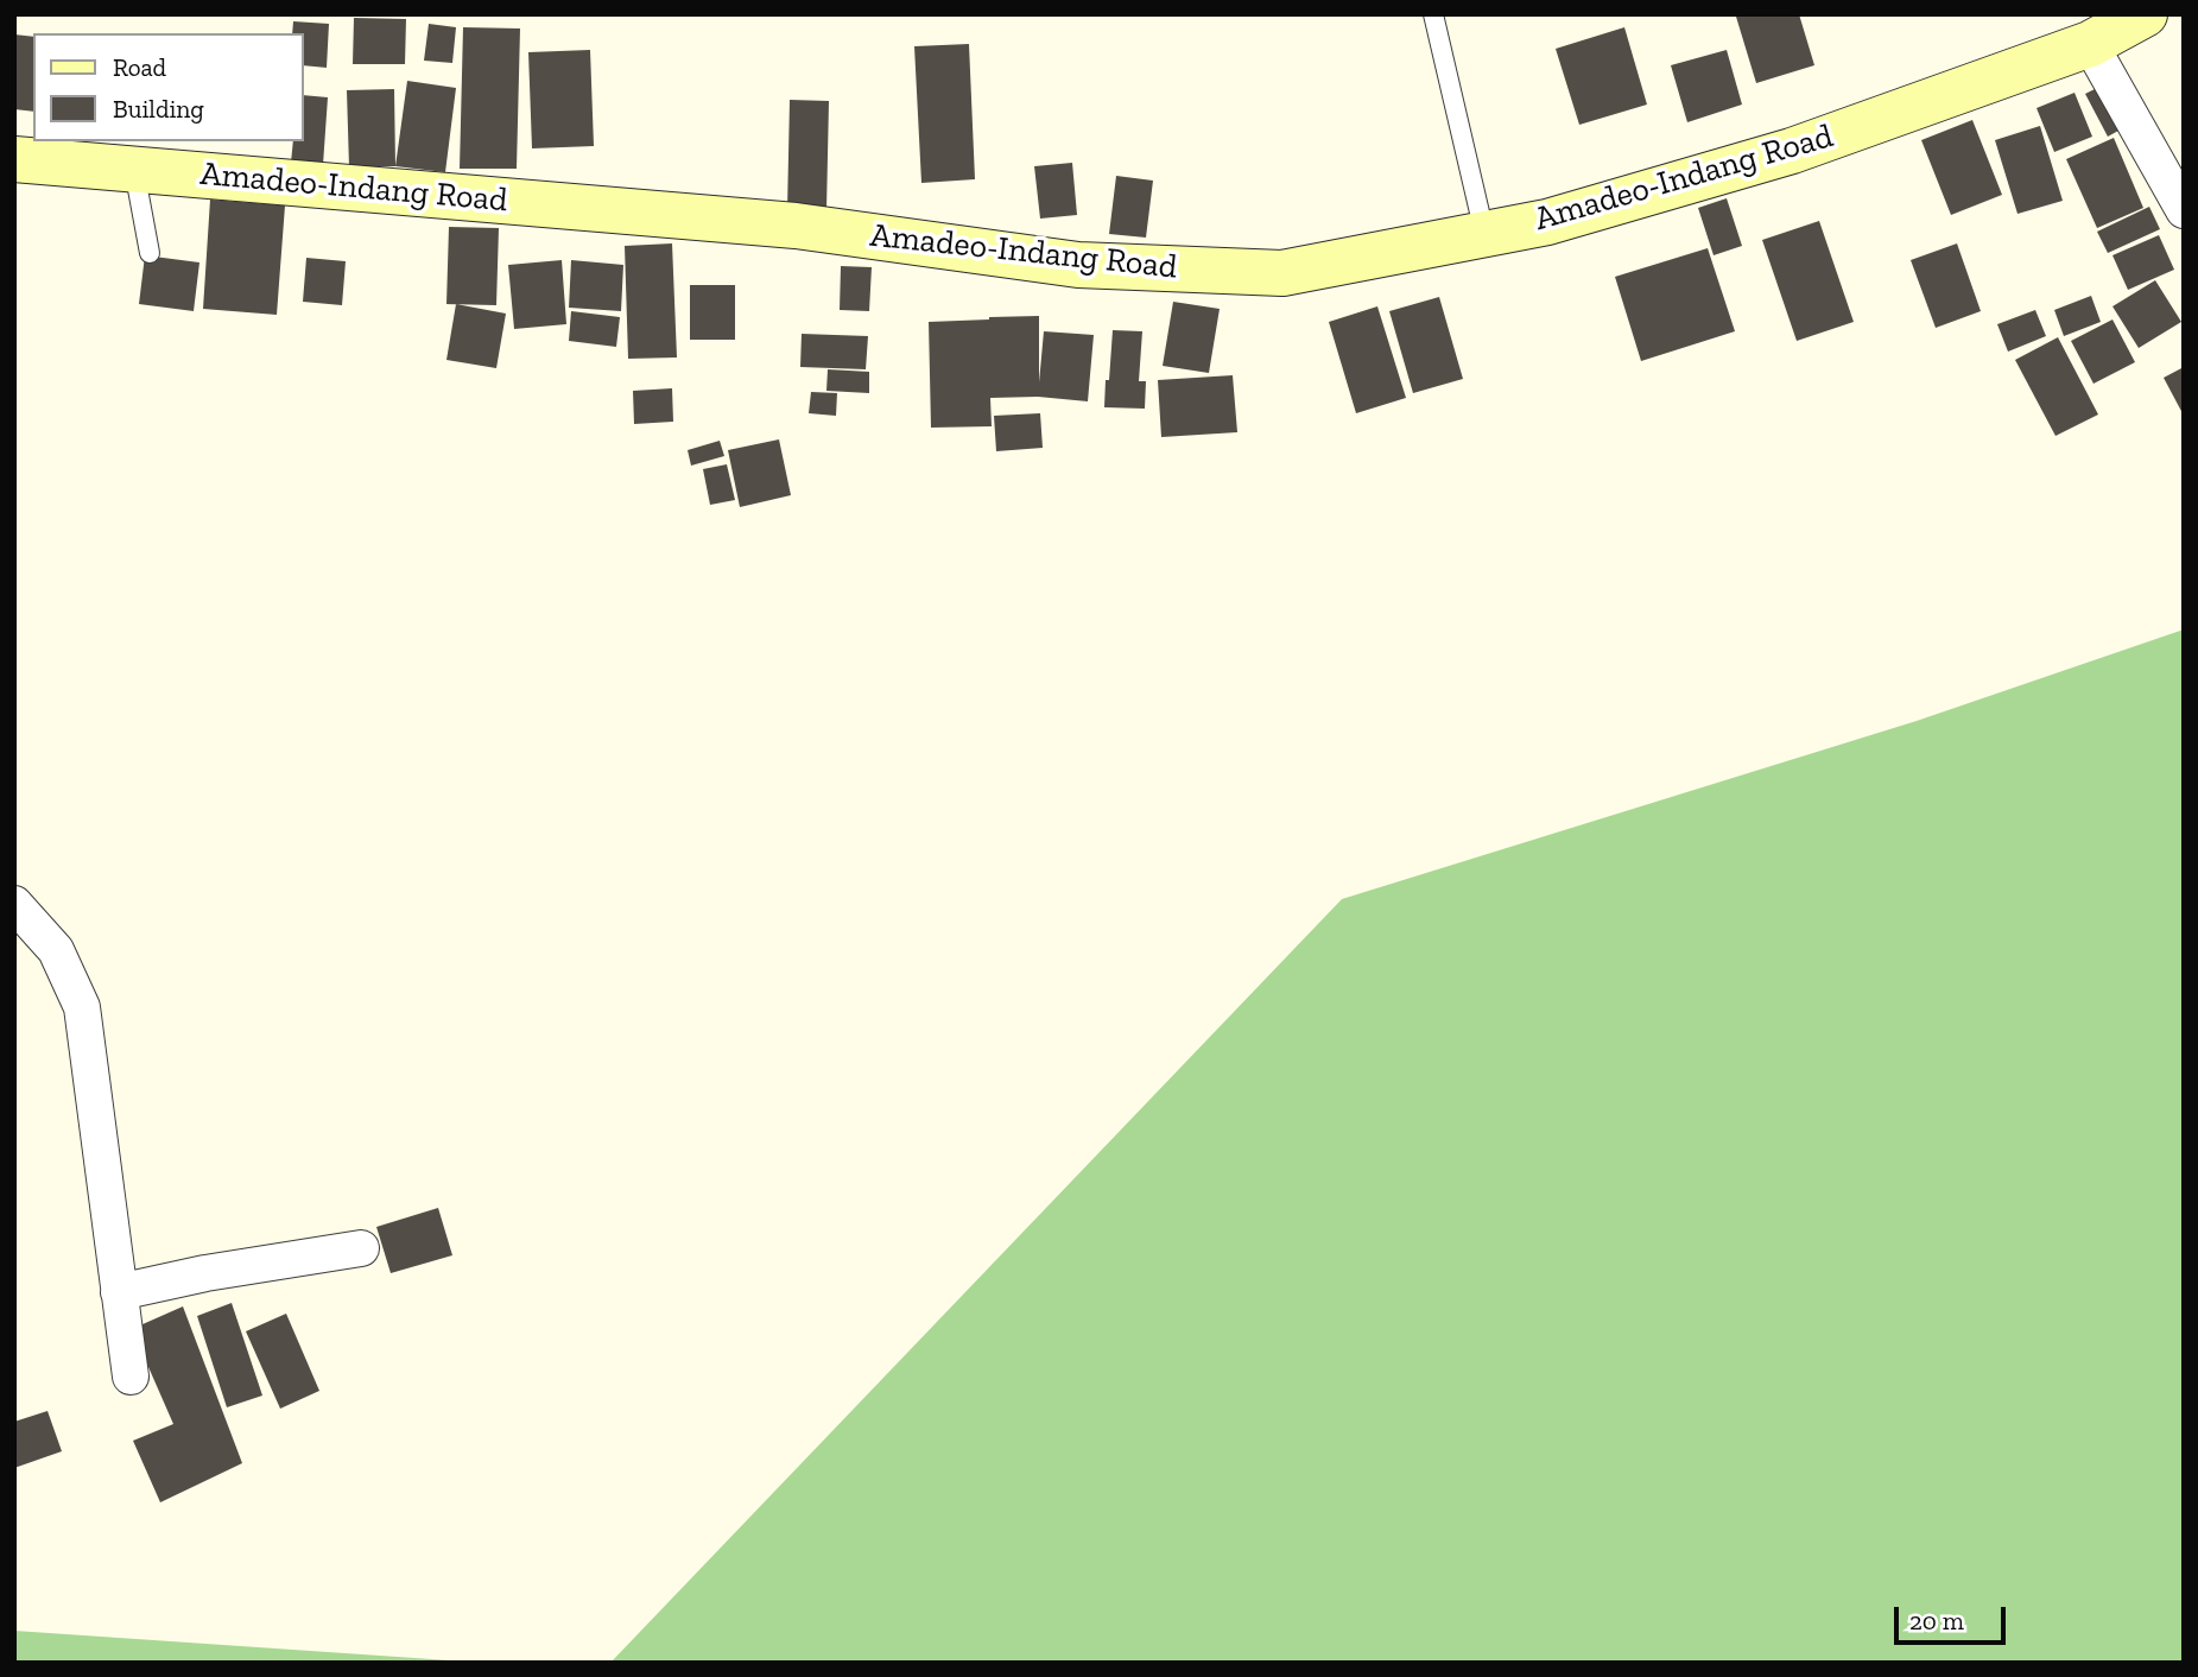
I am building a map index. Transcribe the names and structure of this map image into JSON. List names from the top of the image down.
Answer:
{
  "streets": {
    "main road": ["Amadeo-Indang Road"]
  },
  "legend": ["Road", "Building"],
  "scale_bar": "20 m"
}
